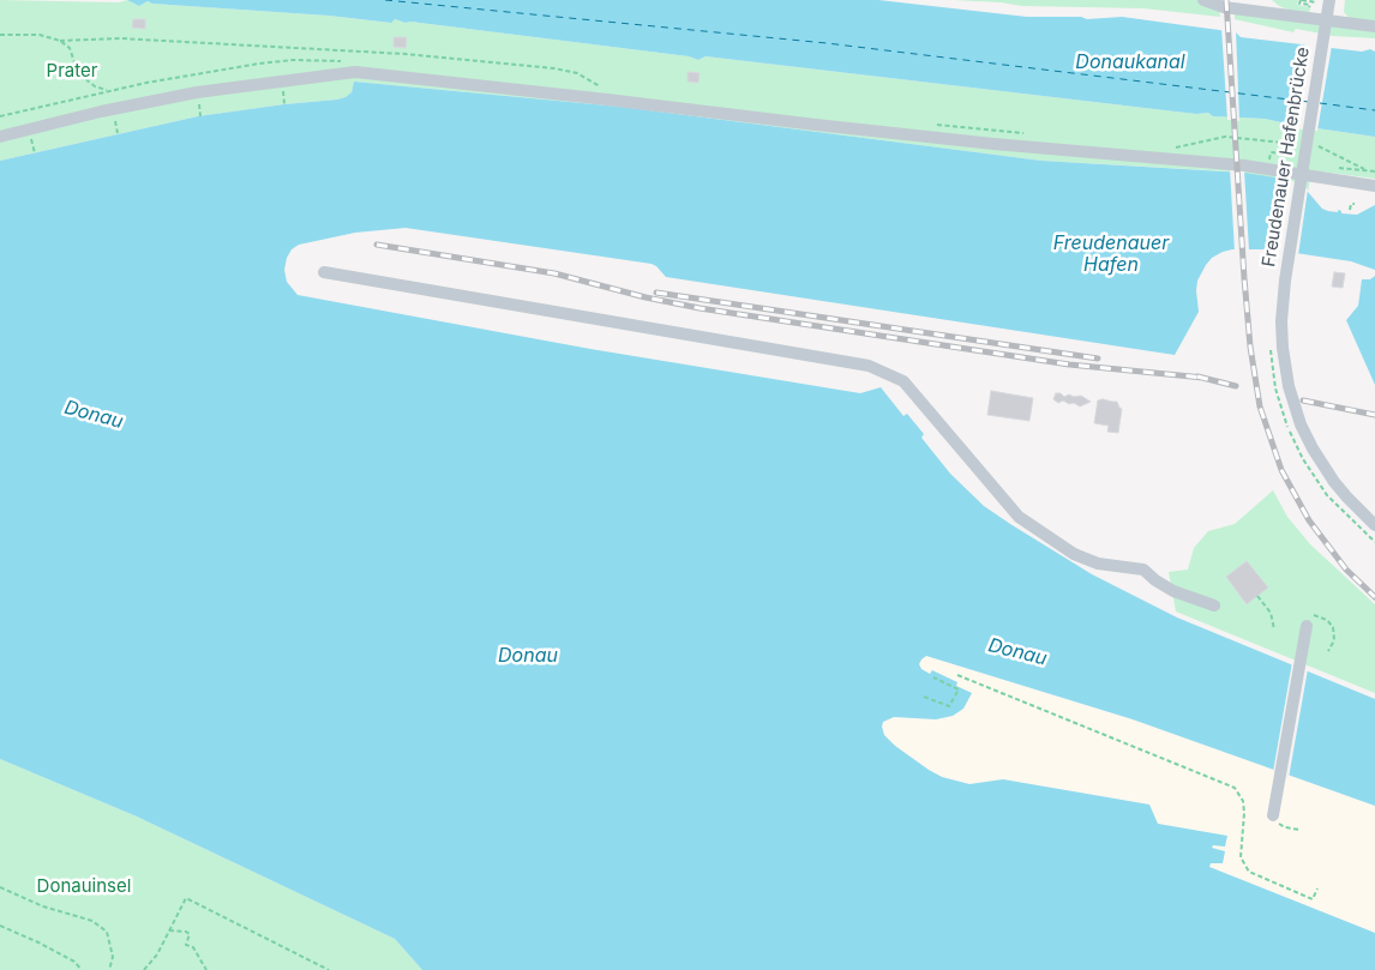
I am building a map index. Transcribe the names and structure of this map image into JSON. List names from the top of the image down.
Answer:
{
  "streets": {
    "street": ["Freudenauer Hafenbrücke"]
  },
  "water": ["Donaukanal", "Freudenauer Hafen", "Donau"],
  "parks": ["Prater", "Donauinsel"]
}
